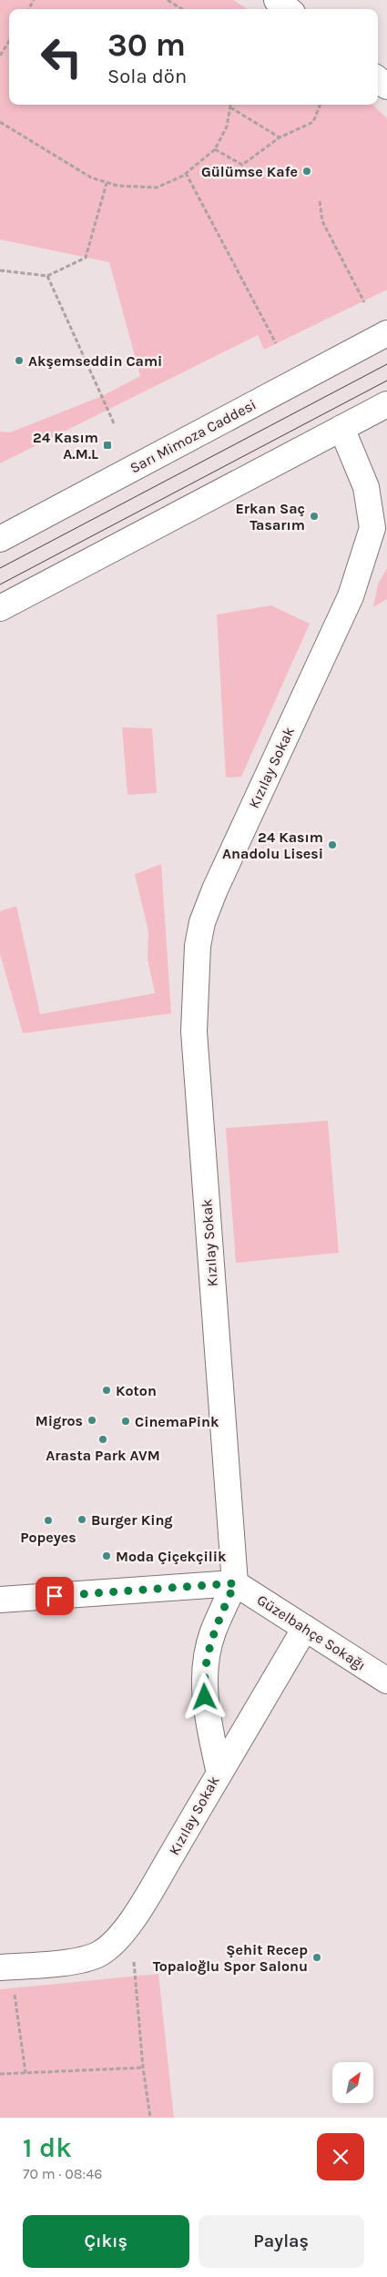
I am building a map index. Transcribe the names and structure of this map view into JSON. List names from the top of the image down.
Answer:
{
  "streets": {
    "street": ["Sarı Mimoza Caddesi", "Kızılay Sokak", "Güzelbahçe Sokağı"]
  },
  "crossings": [
    ["Kızılay Sokak", "Güzelbahçe Sokağı"]
  ],
  "places": {
    "other": [
      "Gülümse Kafe",
      "Akşemseddin Cami",
      "Erkan Saç Tasarım",
      "24 Kasım Anadolu Lisesi",
      "Koton",
      "Migros",
      "CinemaPink",
      "Arasta Park AVM",
      "Burger King",
      "Popeyes",
      "Moda Çiçekçilik",
      "Şehit Recep Topaloğlu Spor Salonu"
    ],
    "transit": ["24 Kasım A.M.L"]
  },
  "north": "top right",
  "page": {
    "turn": ["30 m", "Sola dön"],
    "heading": ["1 dk", "70 m · 08:46"],
    "buttons": ["Çıkış", "Paylaş"]
  }
}
